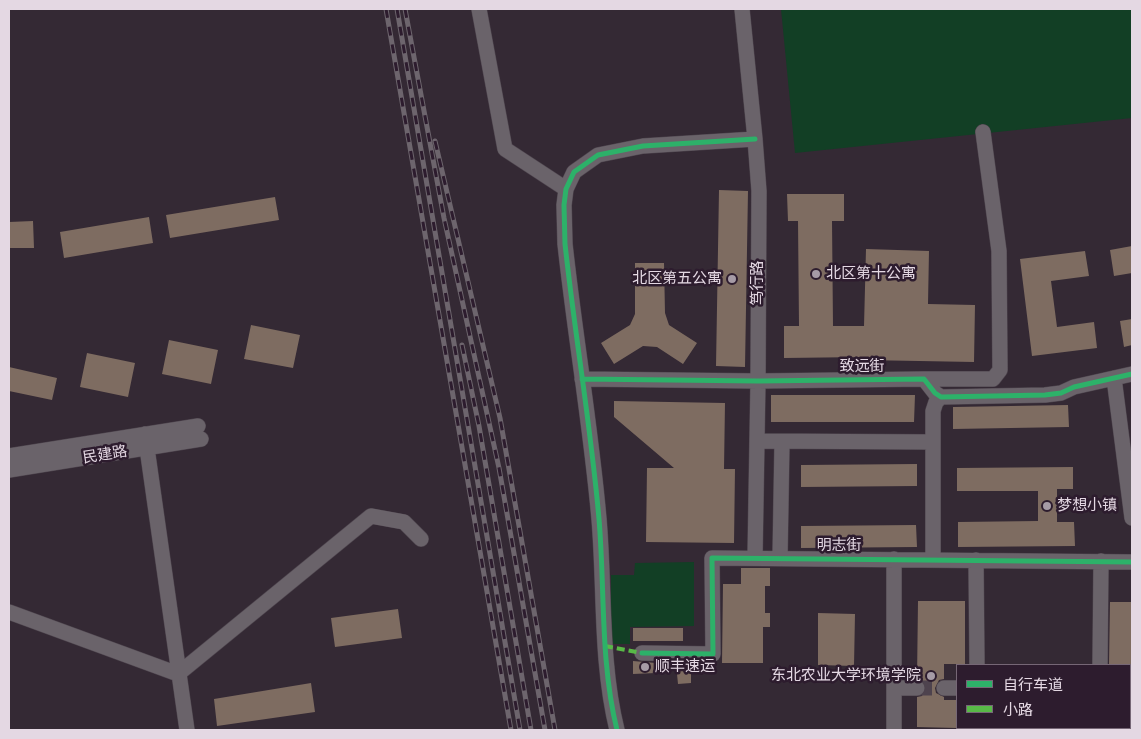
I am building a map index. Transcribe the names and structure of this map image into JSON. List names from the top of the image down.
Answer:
{
  "streets": {
    "street": [
      "笃行路",
      "致远街",
      "民建路",
      "明志街"
    ]
  },
  "crossings": [
    ["笃行路", "致远街"],
    ["笃行路", "明志街"]
  ],
  "places": [
    "北区第十公寓",
    "北区第五公寓",
    "梦想小镇",
    "顺丰速运",
    "东北农业大学环境学院"
  ],
  "legend": ["自行车道", "小路"]
}
